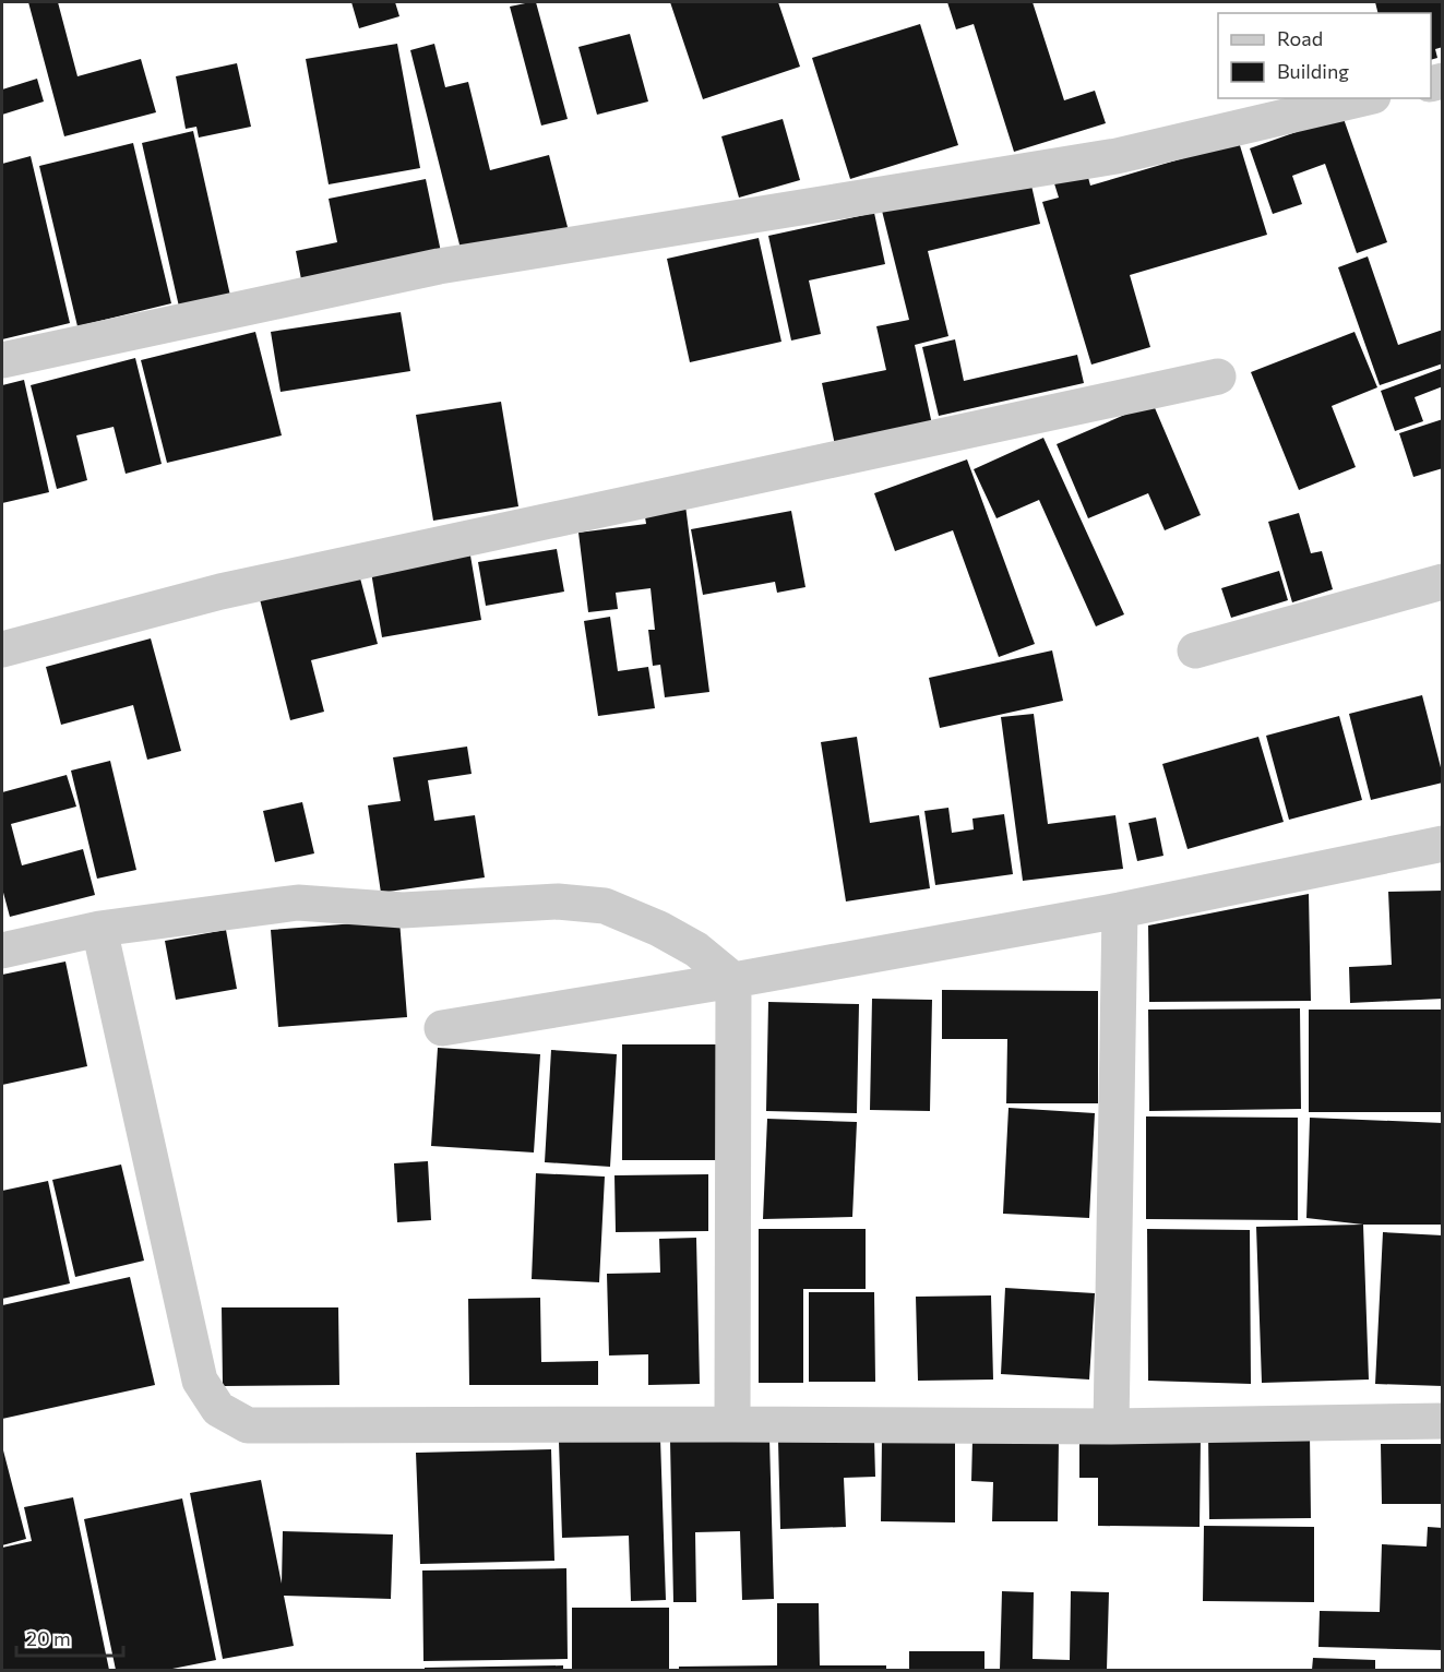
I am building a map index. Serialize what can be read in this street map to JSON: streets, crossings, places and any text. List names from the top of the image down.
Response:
{
  "legend": ["Road", "Building"],
  "scale_bar": "20 m"
}
